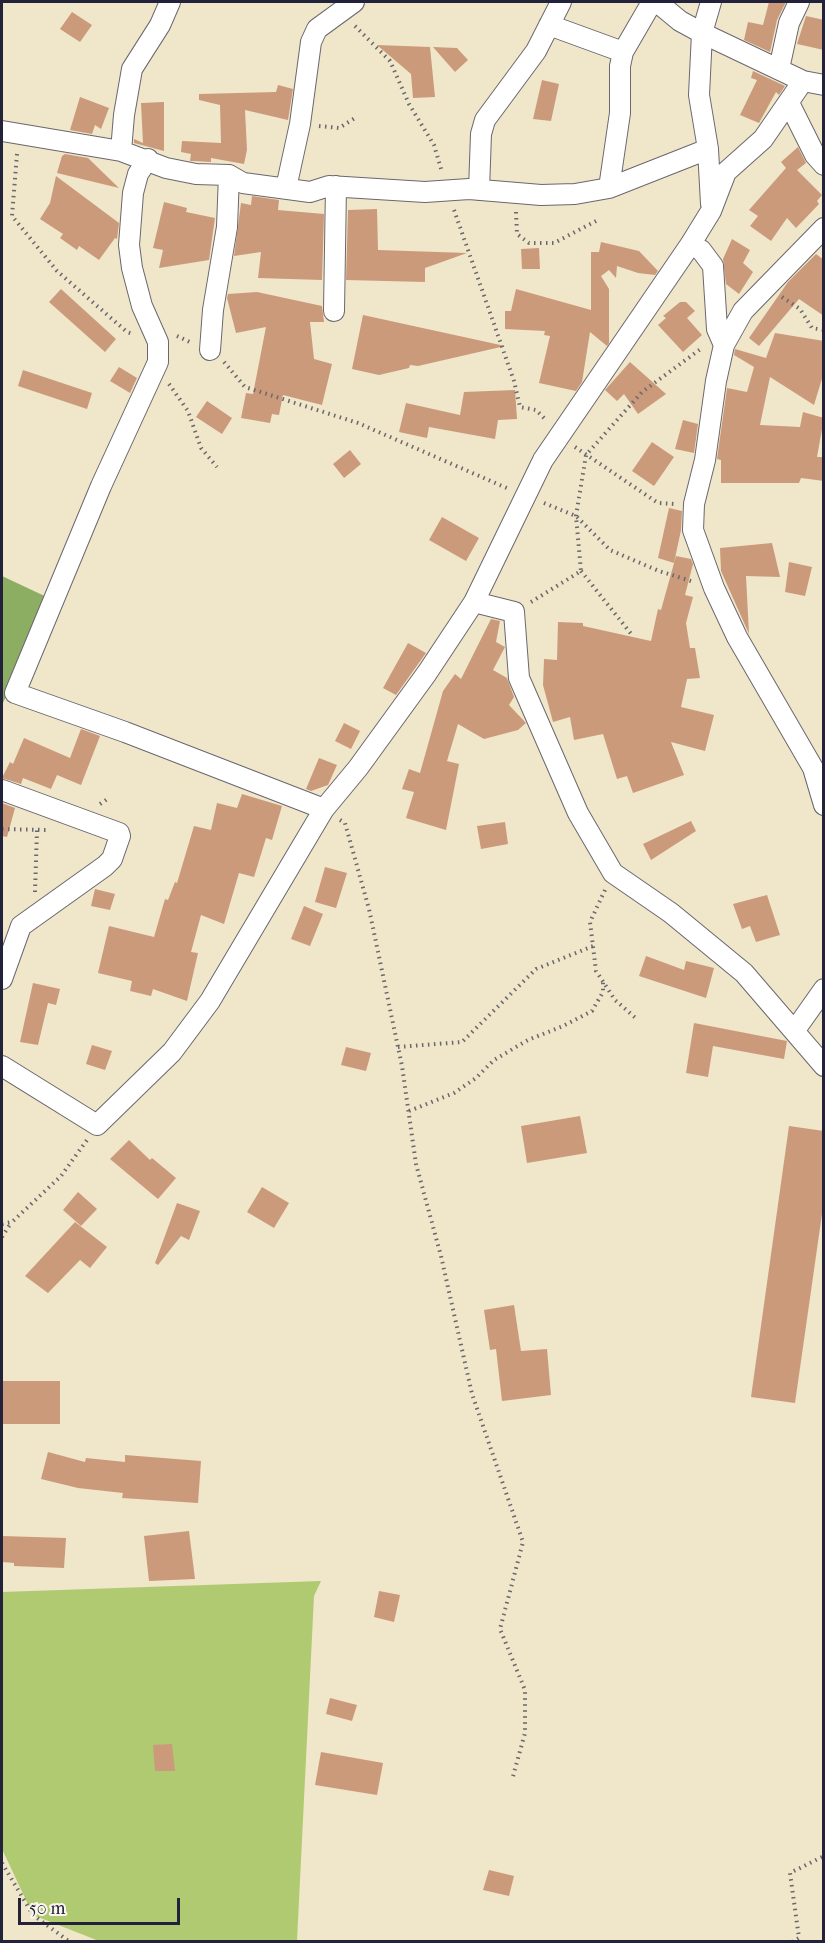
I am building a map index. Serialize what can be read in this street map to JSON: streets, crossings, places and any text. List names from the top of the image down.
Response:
{
  "scale_bar": "50 m"
}
